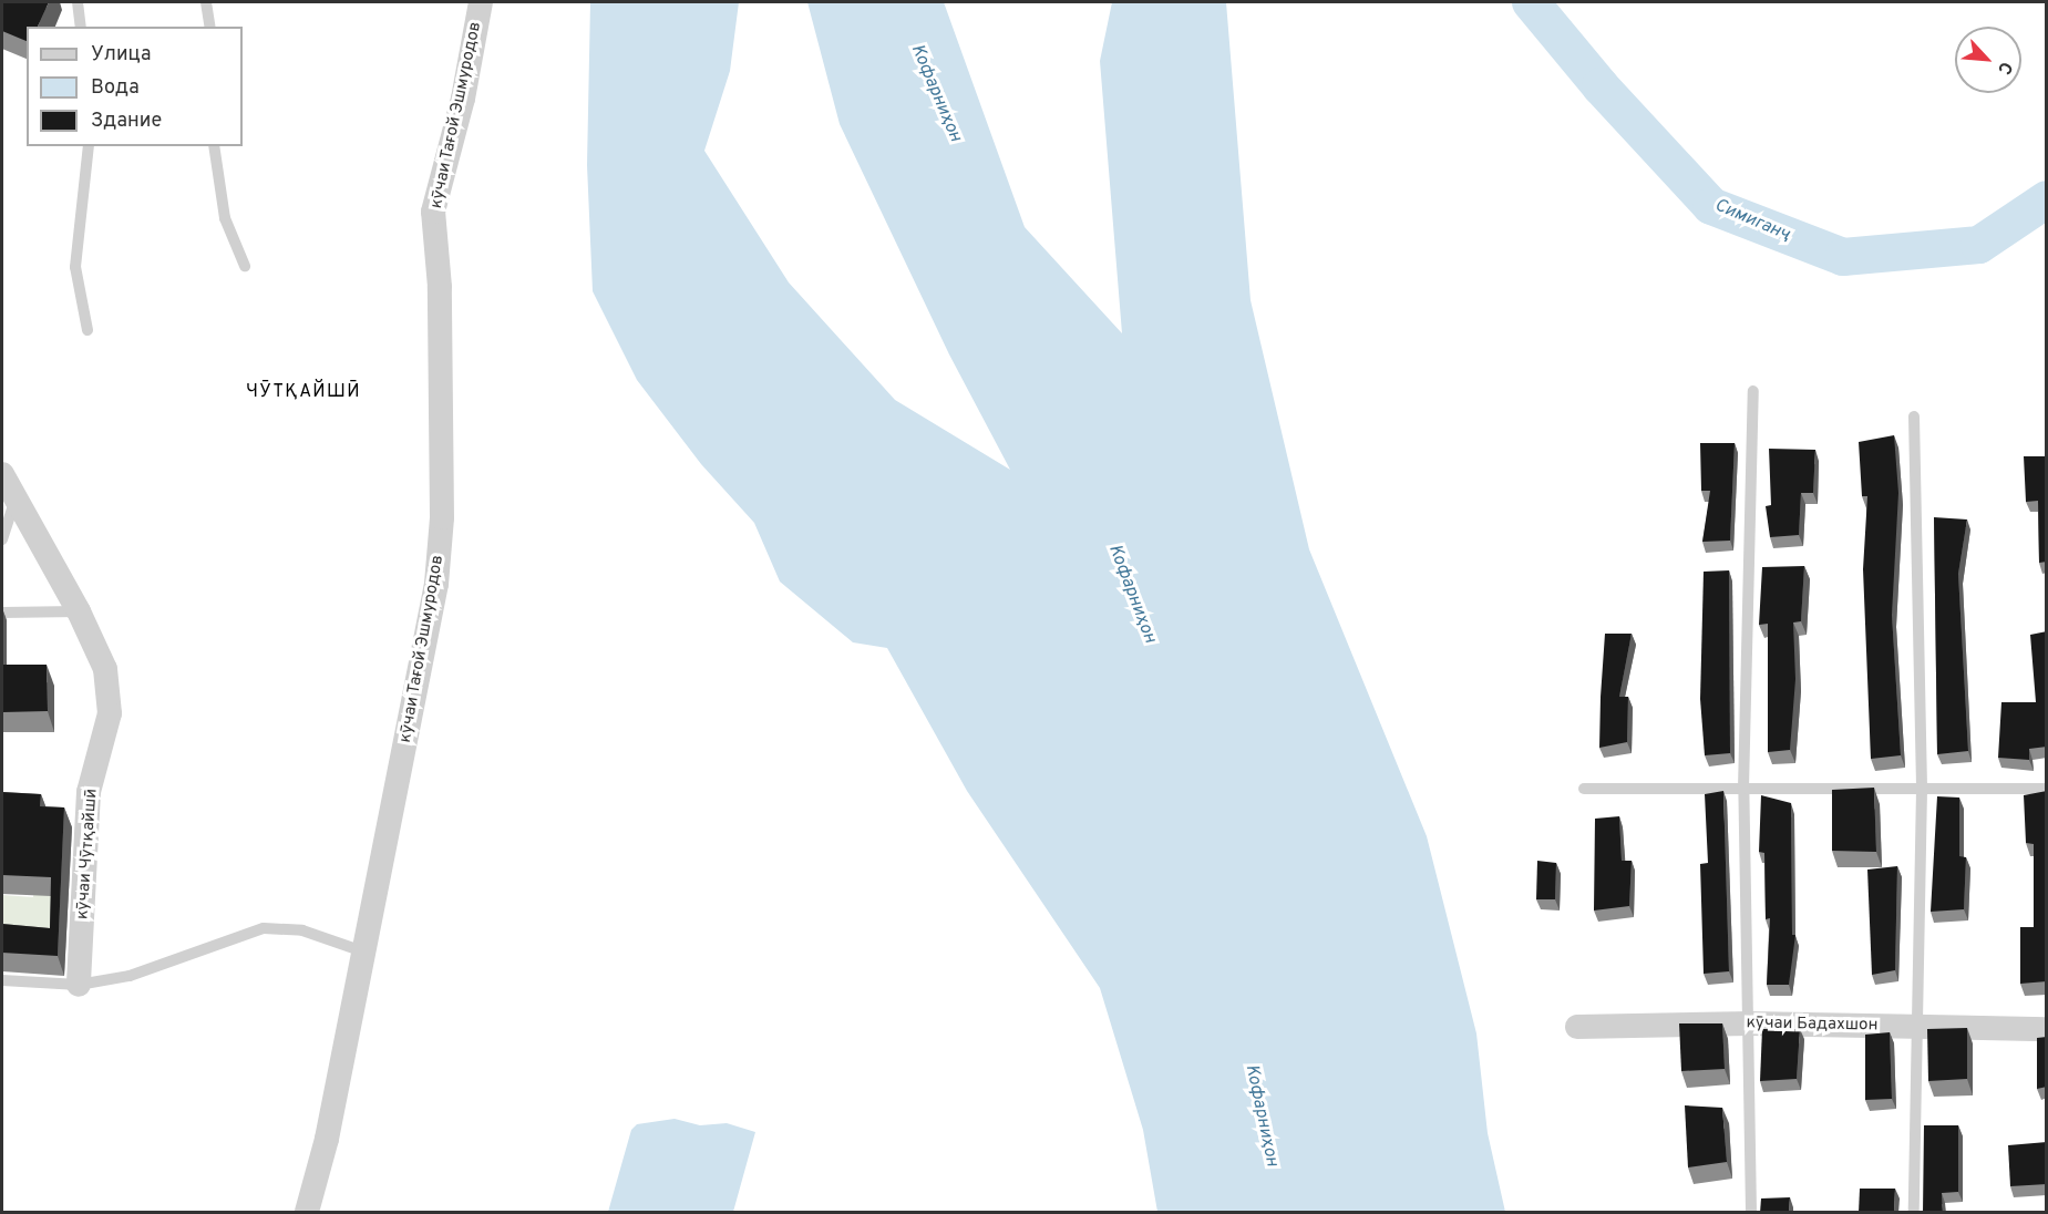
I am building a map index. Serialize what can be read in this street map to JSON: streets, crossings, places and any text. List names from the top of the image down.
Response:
{
  "streets": {
    "street": ["кӯчаи Тағой Эшмуродов", "кӯчаи Чӯтқайшӣ", "кӯчаи Бадахшон"]
  },
  "districts": ["ЧӮТҚАЙШӢ"],
  "water": ["Кофарниҳон", "Симиганҷ"],
  "legend": ["Улица", "Вода", "Здание"],
  "north": "bottom right"
}
